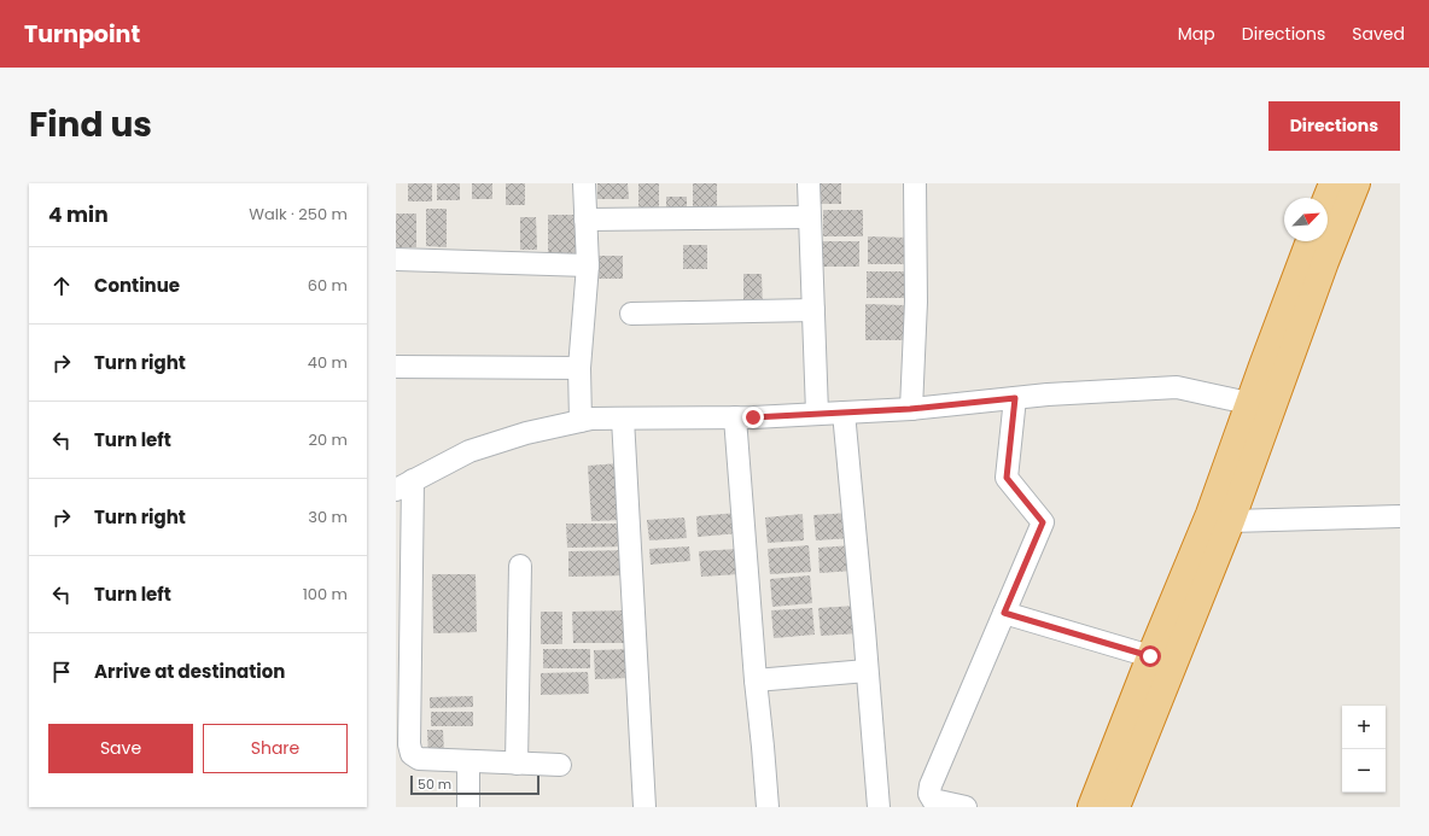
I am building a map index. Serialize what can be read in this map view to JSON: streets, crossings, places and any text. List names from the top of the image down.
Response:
{
  "scale_bar": "50 m",
  "north": "top right",
  "page": {
    "header": "Turnpoint",
    "nav": ["Map", "Directions", "Saved"],
    "title": "Find us",
    "buttons": [
      "Directions",
      ["Save", "Share"]
    ],
    "heading": ["4 min", "Walk · 250 m"],
    "list": [
      ["Continue", "60 m"],
      ["Turn right", "40 m"],
      ["Turn left", "20 m"],
      ["Turn right", "30 m"],
      ["Turn left", "100 m"],
      "Arrive at destination"
    ],
    "map_buttons": ["+", "−"],
    "scale": "50 m"
  }
}
